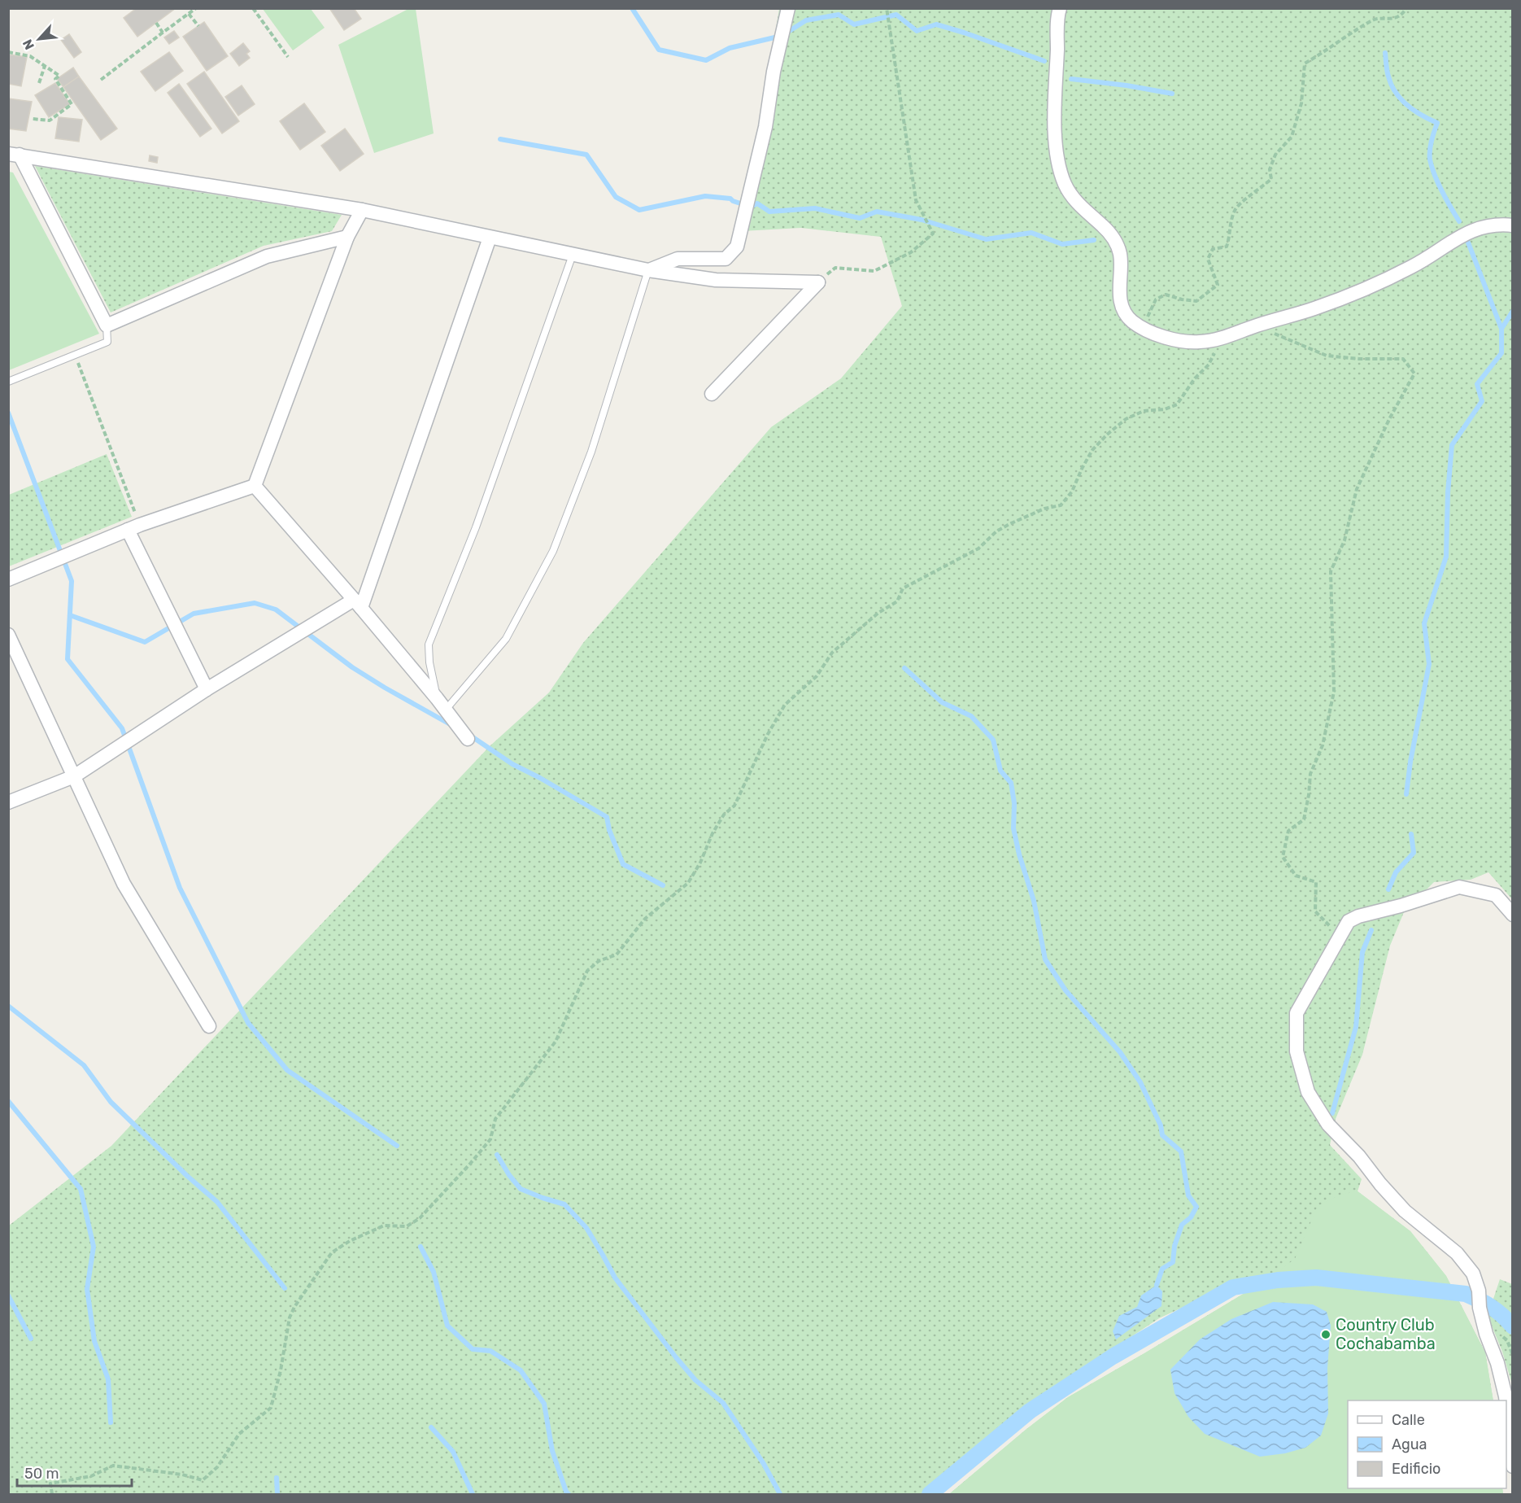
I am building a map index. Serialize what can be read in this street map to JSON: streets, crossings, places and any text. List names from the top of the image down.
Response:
{
  "places": ["Country Club Cochabamba"],
  "legend": ["Calle", "Agua", "Edificio"],
  "scale_bar": "50 m",
  "north": "bottom left"
}
